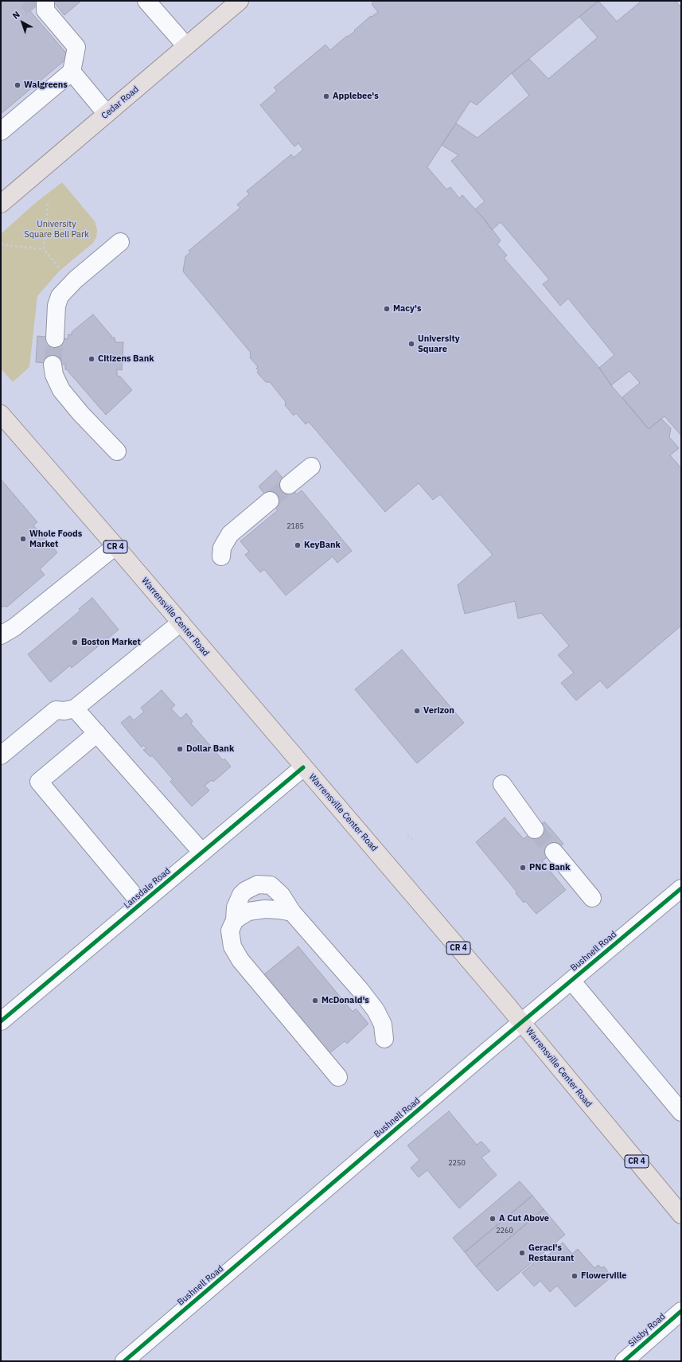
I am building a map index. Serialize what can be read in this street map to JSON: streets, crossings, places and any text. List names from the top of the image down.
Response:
{
  "streets": {
    "main road": ["Cedar Road", "CR 4", "Warrensville Center Road"],
    "street": ["Lansdale Road", "Bushnell Road", "Silsby Road"]
  },
  "crossings": [
    ["Warrensville Center Road", "Lansdale Road"],
    ["Warrensville Center Road", "Bushnell Road"]
  ],
  "parks": ["University Square Bell Park"],
  "places": [
    "Walgreens",
    "Applebee's",
    "Macy's",
    "University Square",
    "Citizens Bank",
    "Whole Foods Market",
    "KeyBank",
    "Boston Market",
    "Verizon",
    "Dollar Bank",
    "PNC Bank",
    "McDonald's",
    "A Cut Above",
    "Geraci's Restaurant",
    "Flowerville"
  ],
  "house_numbers": ["2185", "2250", "2260"],
  "north": "top left"
}
